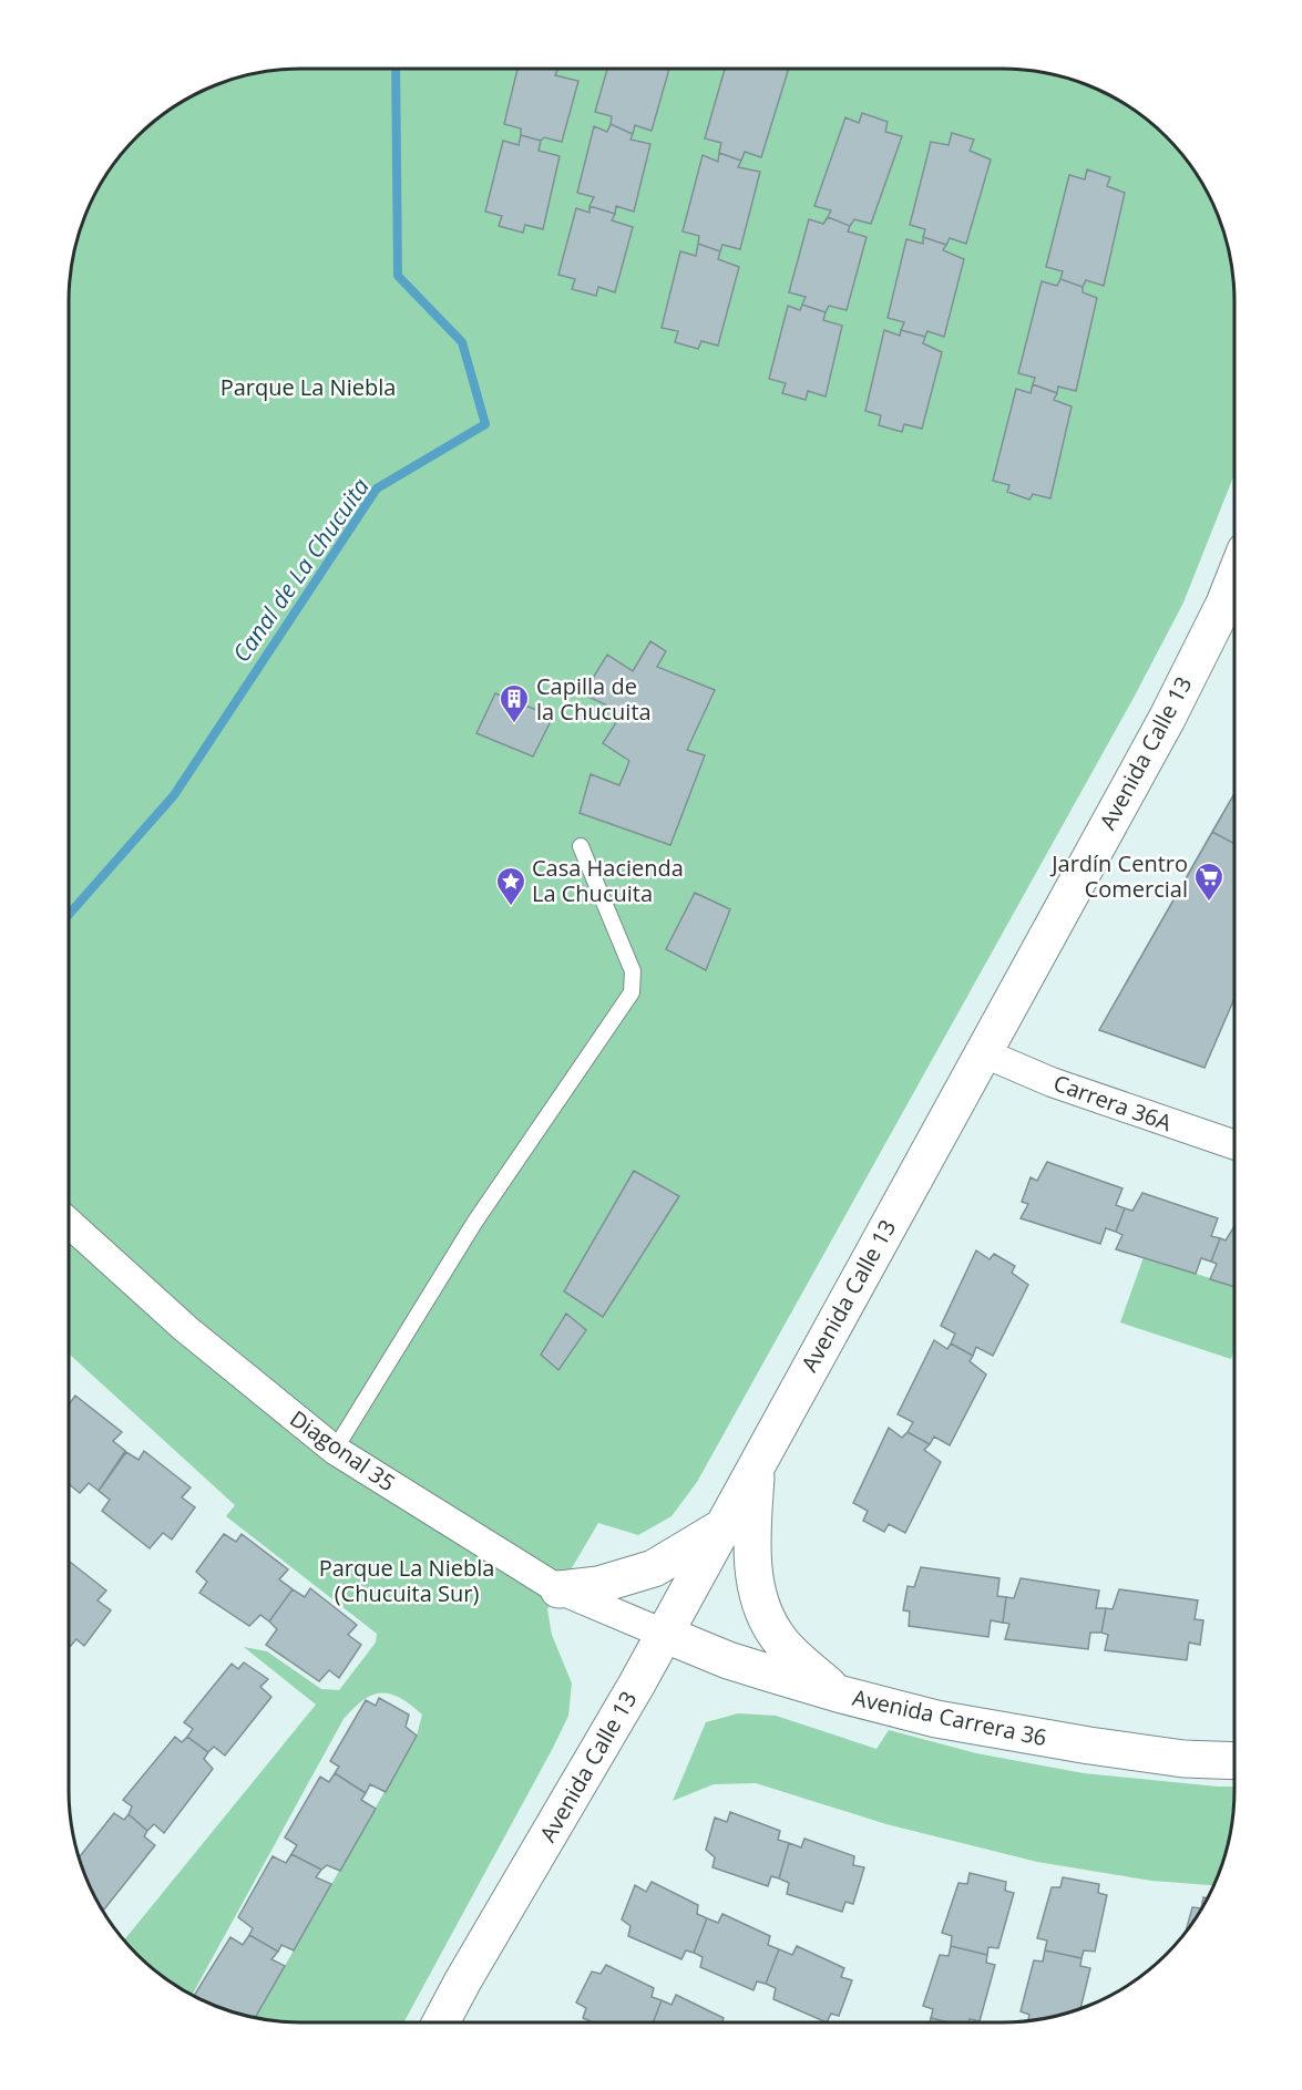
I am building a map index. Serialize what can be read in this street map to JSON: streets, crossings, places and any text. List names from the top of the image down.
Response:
{
  "streets": {
    "main road": ["Avenida Calle 13", "Avenida Carrera 36"],
    "street": ["Carrera 36A", "Diagonal 35"]
  },
  "crossings": [
    ["Avenida Calle 13", "Carrera 36A"],
    ["Avenida Calle 13", "Diagonal 35"],
    ["Avenida Calle 13", "Avenida Carrera 36"],
    ["Diagonal 35", "Avenida Carrera 36"]
  ],
  "water": ["Canal de La Chucuita"],
  "parks": ["Parque La Niebla", "Parque La Niebla (Chucuita Sur)"],
  "places": {
    "building": ["Capilla de la Chucuita"],
    "supermarket": ["Jardín Centro Comercial"],
    "place": ["Casa Hacienda La Chucuita"]
  }
}
